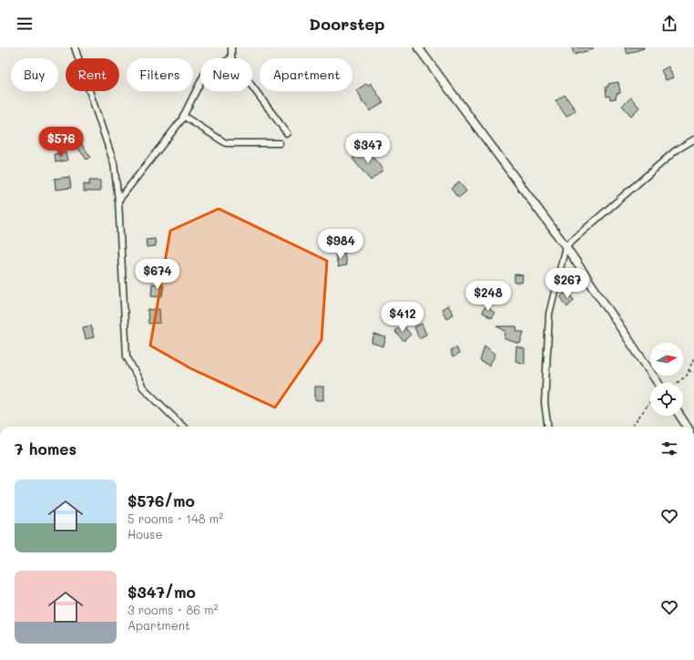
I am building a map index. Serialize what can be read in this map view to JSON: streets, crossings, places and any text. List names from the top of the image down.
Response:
{
  "north": "right",
  "page": {
    "header": "Doorstep",
    "chip": [
      "Buy",
      "Rent",
      "Filters",
      "New",
      "Apartment"
    ],
    "price": [
      "$576",
      "$347",
      "$984",
      "$674",
      "$267",
      "$248",
      "$412"
    ],
    "heading": "7 homes",
    "list": [
      {
        "name": "$576/mo",
        "note": "5 rooms · 148 m² · House"
      },
      {
        "name": "$347/mo",
        "note": "3 rooms · 86 m² · Apartment"
      }
    ]
  }
}
